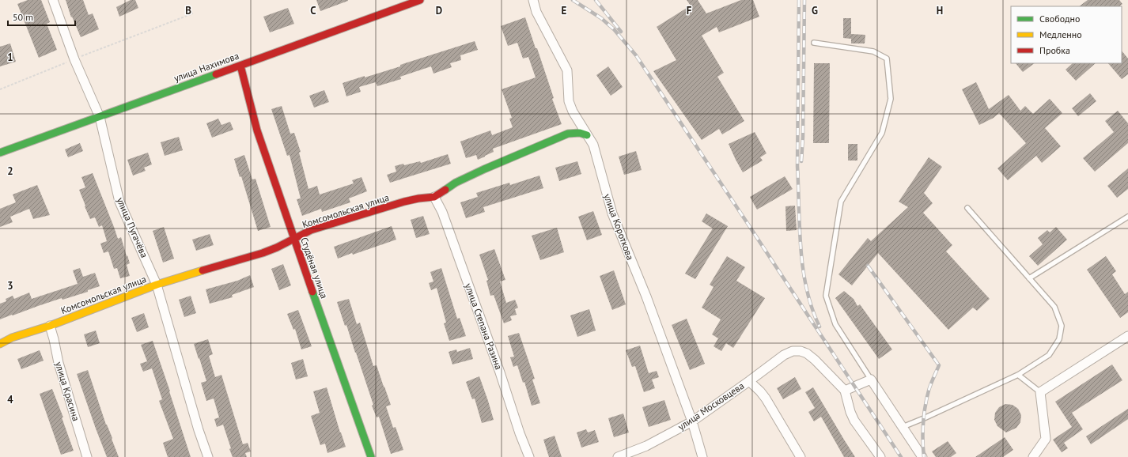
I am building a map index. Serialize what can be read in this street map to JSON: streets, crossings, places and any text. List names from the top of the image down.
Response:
{
  "streets": {
    "street": [
      "улица Нахимова",
      "Комсомольская улица",
      "улица Короткова",
      "улица Пугачёва",
      "Студёная улица",
      "улица Степана Разина",
      "улица Красина",
      "улица Московцева"
    ]
  },
  "crossings": [
    ["улица Нахимова", "улица Пугачёва"],
    ["улица Нахимова", "Студёная улица"],
    ["Комсомольская улица", "улица Короткова"],
    ["Комсомольская улица", "улица Пугачёва"],
    ["Комсомольская улица", "Студёная улица"],
    ["Комсомольская улица", "улица Степана Разина"],
    ["Комсомольская улица", "улица Красина"],
    ["улица Короткова", "улица Московцева"]
  ],
  "legend": ["Свободно", "Медленно", "Пробка"],
  "scale_bar": "50 m",
  "grid": {
    "columns": [
      "B",
      "C",
      "D",
      "E",
      "F",
      "G",
      "H"
    ],
    "rows": [
      "1",
      "2",
      "3",
      "4"
    ]
  }
}
